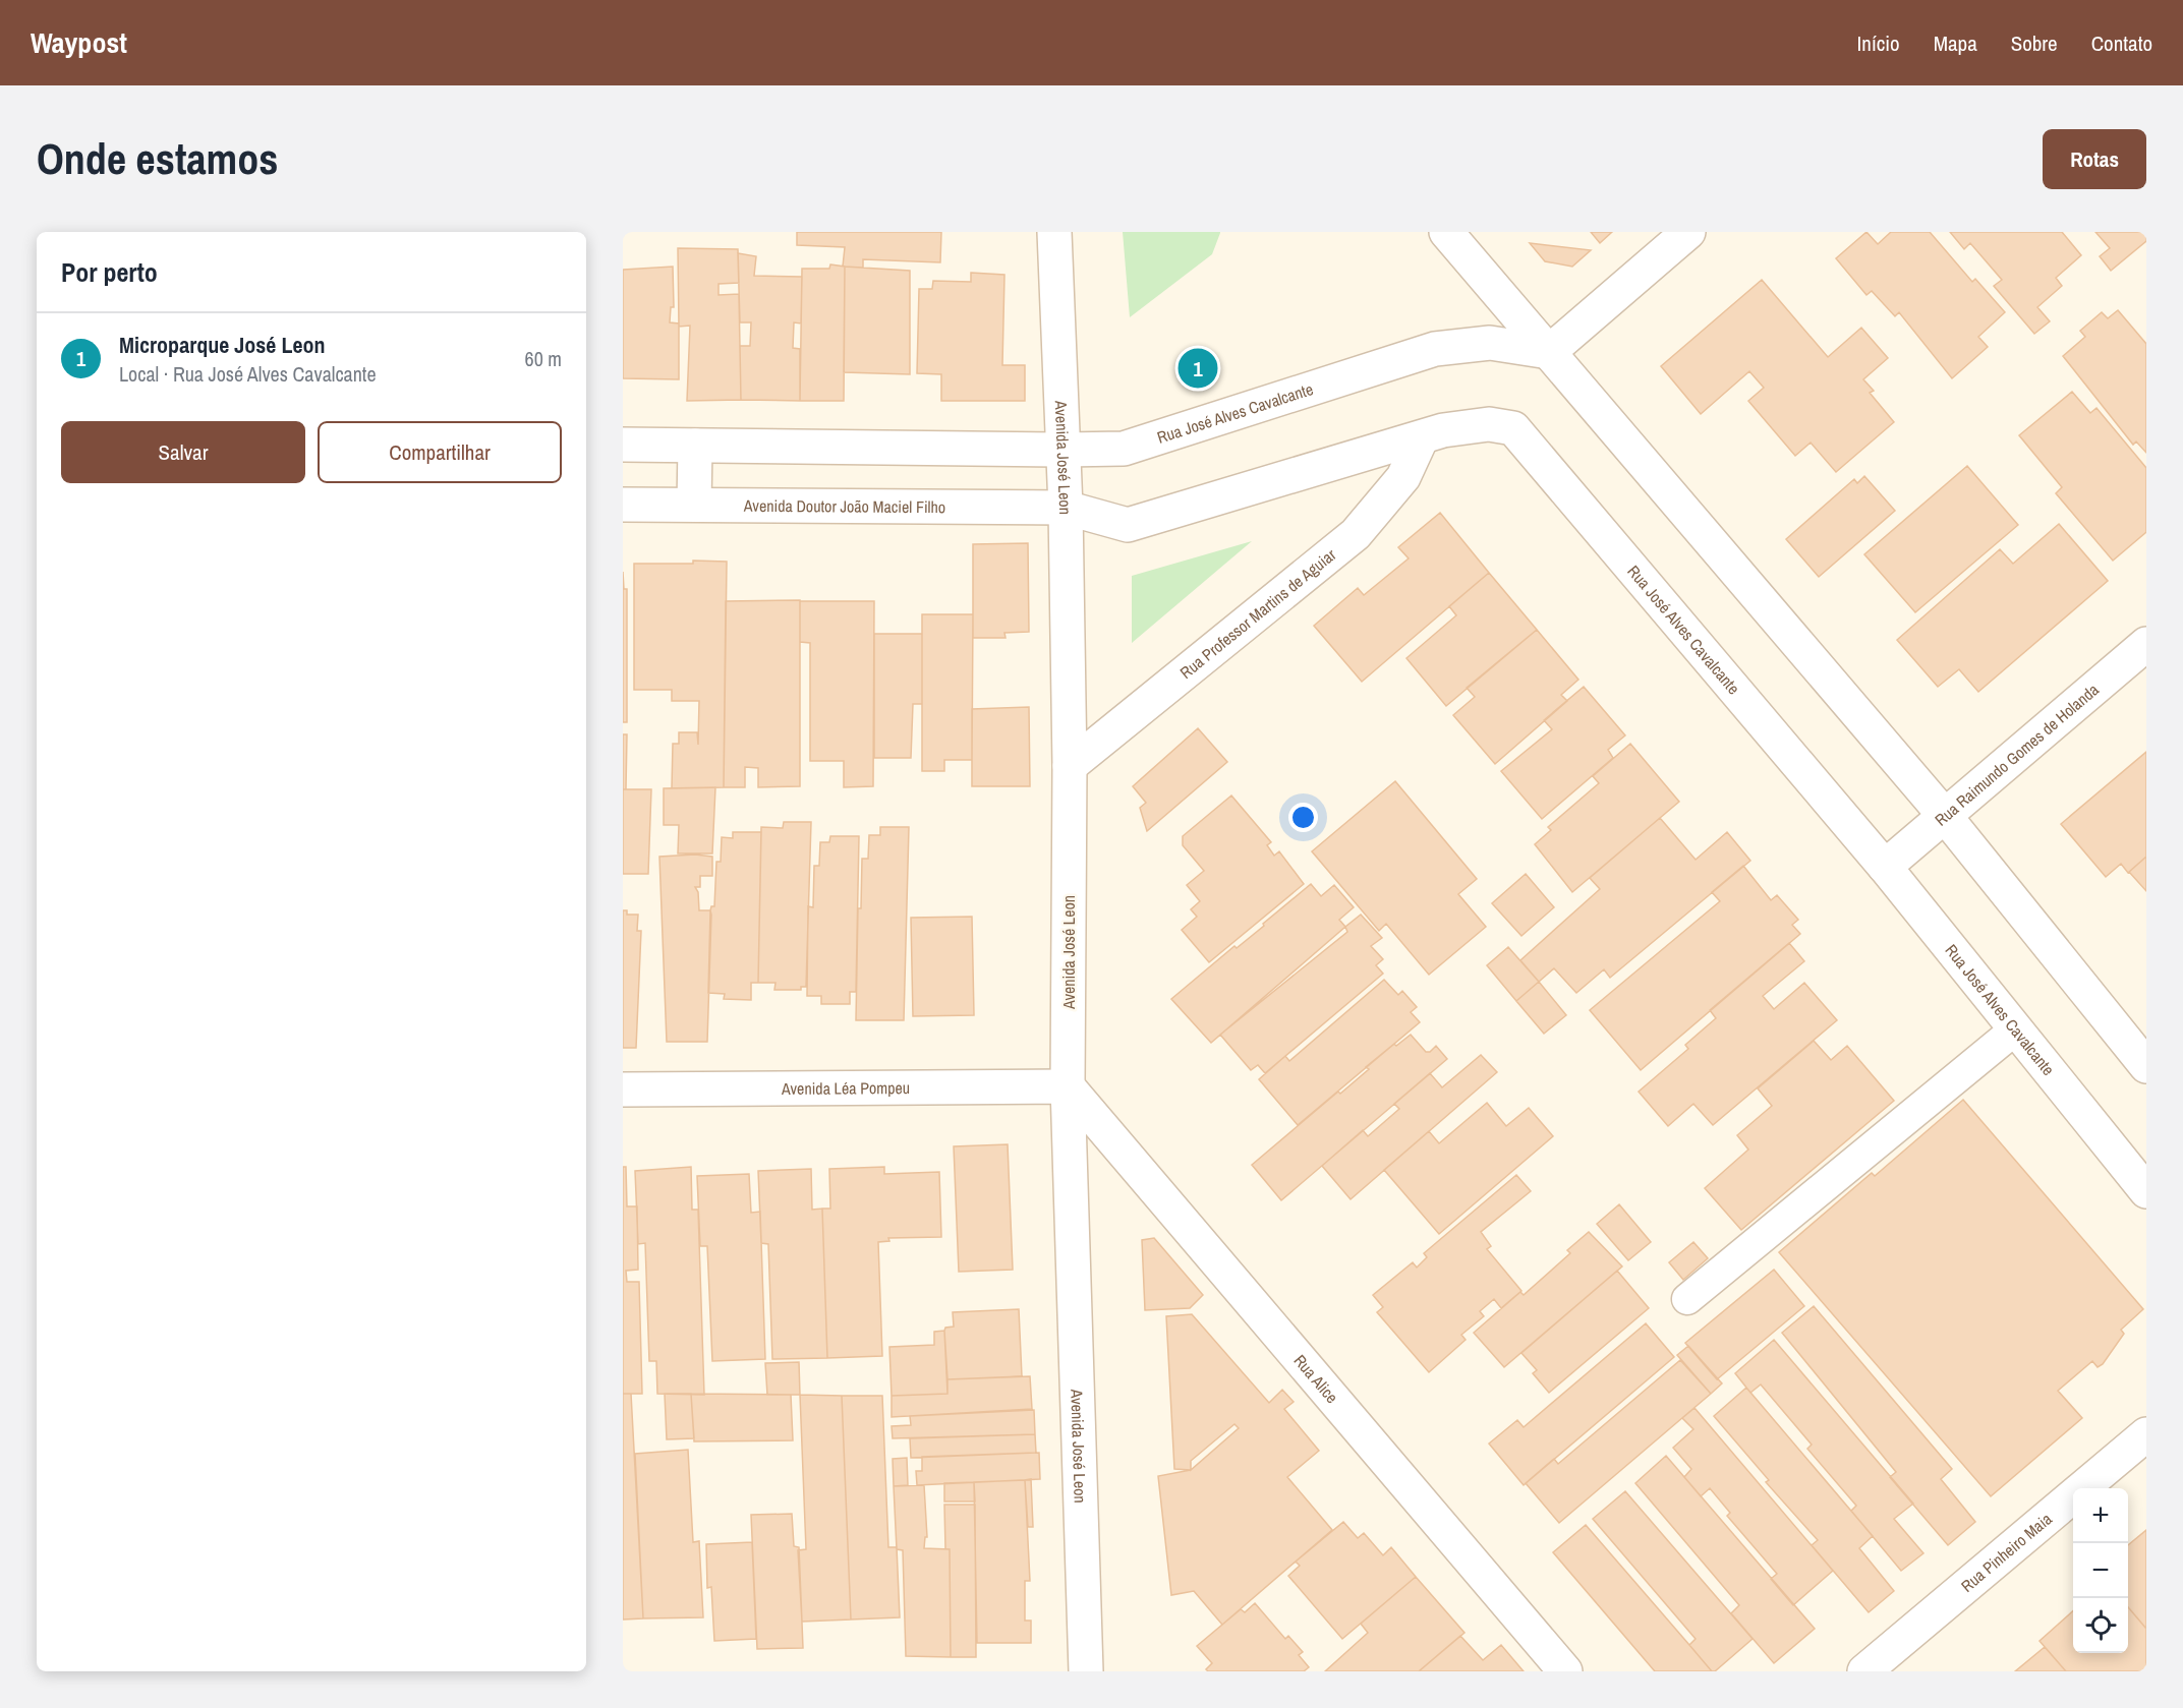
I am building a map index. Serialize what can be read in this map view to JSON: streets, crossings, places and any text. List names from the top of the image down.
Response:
{
  "streets": {
    "street": [
      "Rua José Alves Cavalcante",
      "Avenida José Leon",
      "Avenida Doutor João Maciel Filho",
      "Rua Professor Martins de Aguiar",
      "Rua Raimundo Gomes de Holanda",
      "Avenida Léa Pompeu",
      "Rua Alice",
      "Rua Pinheiro Maia"
    ]
  },
  "crossings": [
    ["Rua José Alves Cavalcante", "Avenida José Leon"],
    ["Rua José Alves Cavalcante", "Avenida Doutor João Maciel Filho"],
    ["Rua José Alves Cavalcante", "Rua Professor Martins de Aguiar"],
    ["Rua José Alves Cavalcante", "Rua Raimundo Gomes de Holanda"],
    ["Avenida José Leon", "Avenida Doutor João Maciel Filho"],
    ["Avenida José Leon", "Rua Professor Martins de Aguiar"],
    ["Avenida José Leon", "Avenida Léa Pompeu"],
    ["Avenida José Leon", "Rua Alice"],
    ["Avenida Léa Pompeu", "Rua Alice"]
  ],
  "page": {
    "header": "Waypost",
    "nav": [
      "Início",
      "Mapa",
      "Sobre",
      "Contato"
    ],
    "buttons": [
      "Rotas",
      ["Salvar", "Compartilhar"]
    ],
    "title": "Onde estamos",
    "heading": "Por perto",
    "list": [
      {
        "mark": "1",
        "name": "Microparque José Leon",
        "note": "Local · Rua José Alves Cavalcante",
        "value": "60 m"
      }
    ],
    "pins": "1",
    "map_buttons": ["+", "−"]
  }
}
